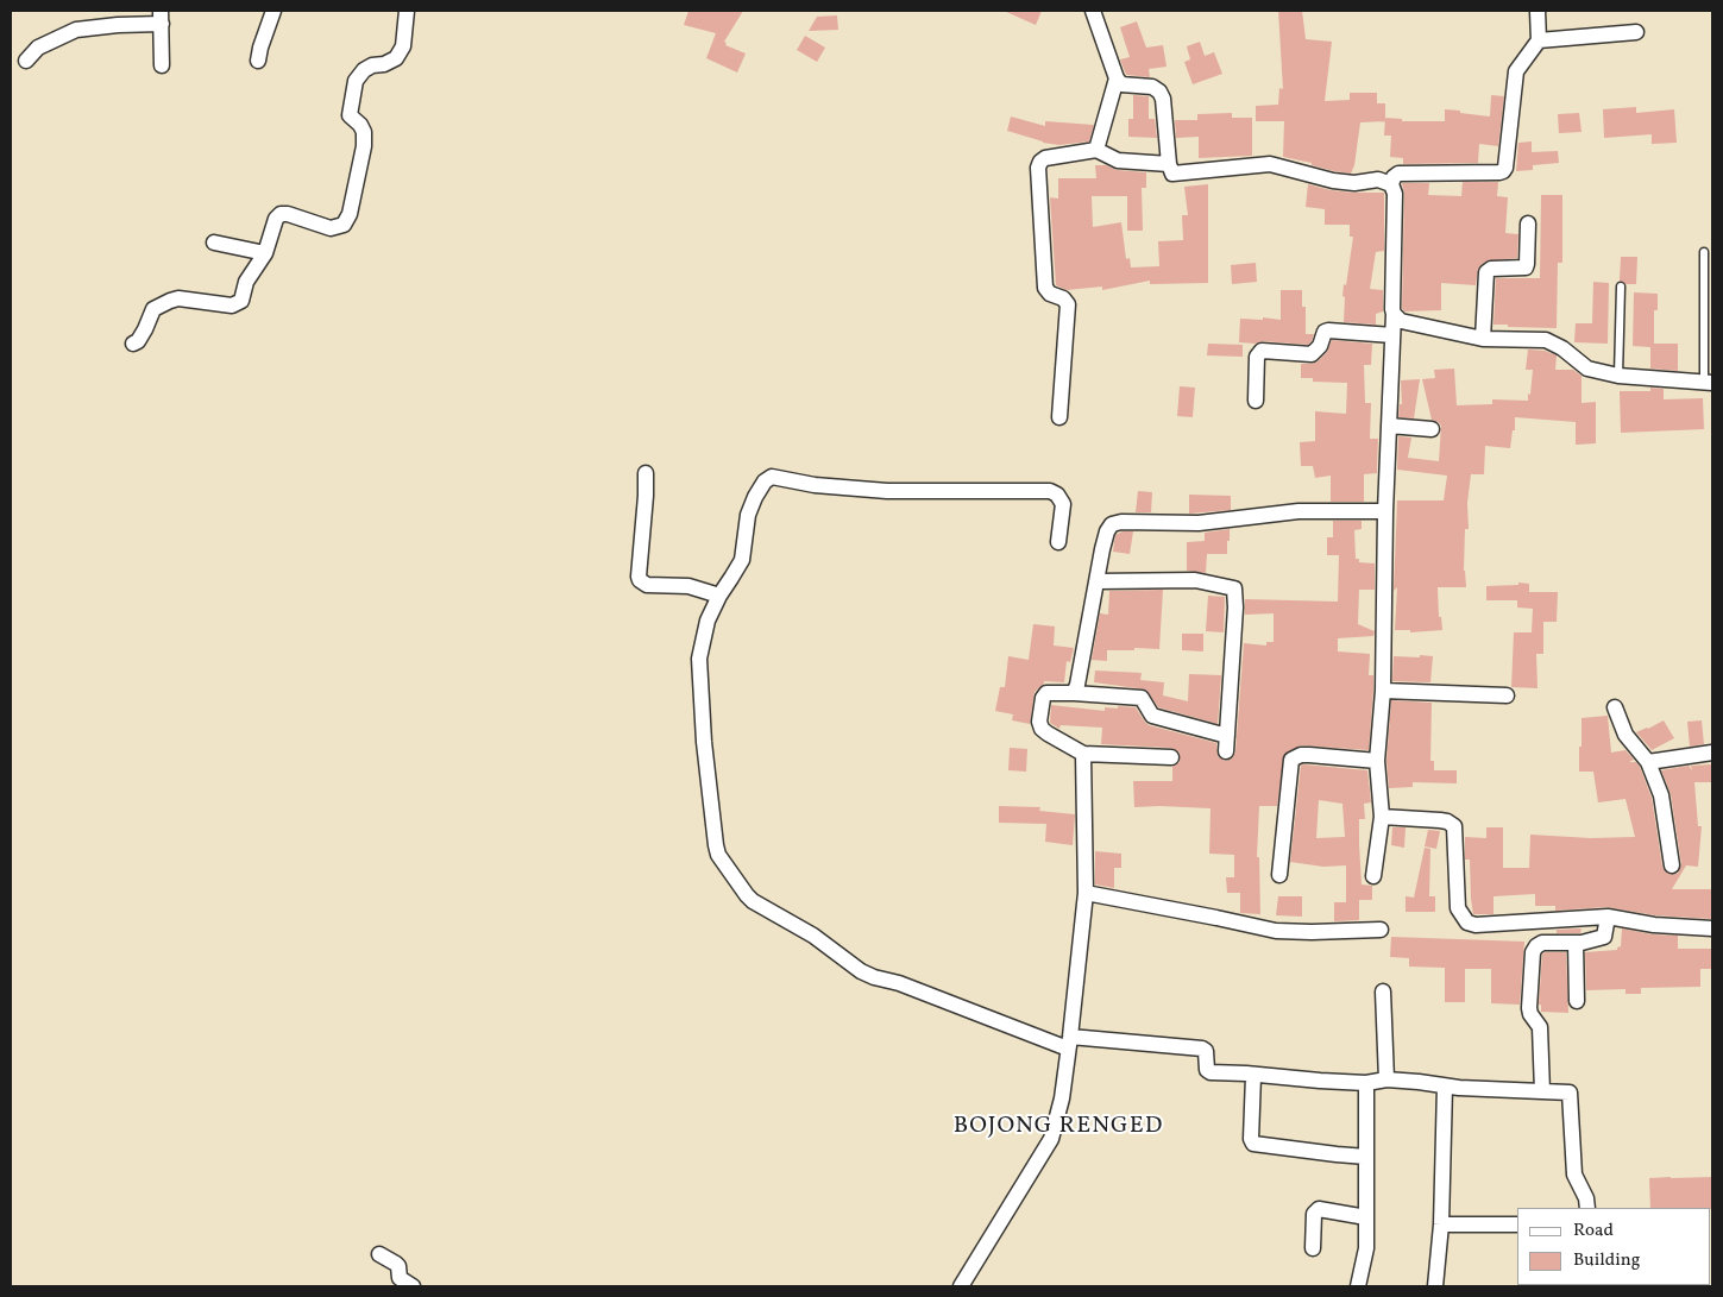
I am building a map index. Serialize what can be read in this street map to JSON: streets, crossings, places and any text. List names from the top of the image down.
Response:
{
  "districts": ["BOJONG RENGED"],
  "legend": ["Road", "Building"]
}
